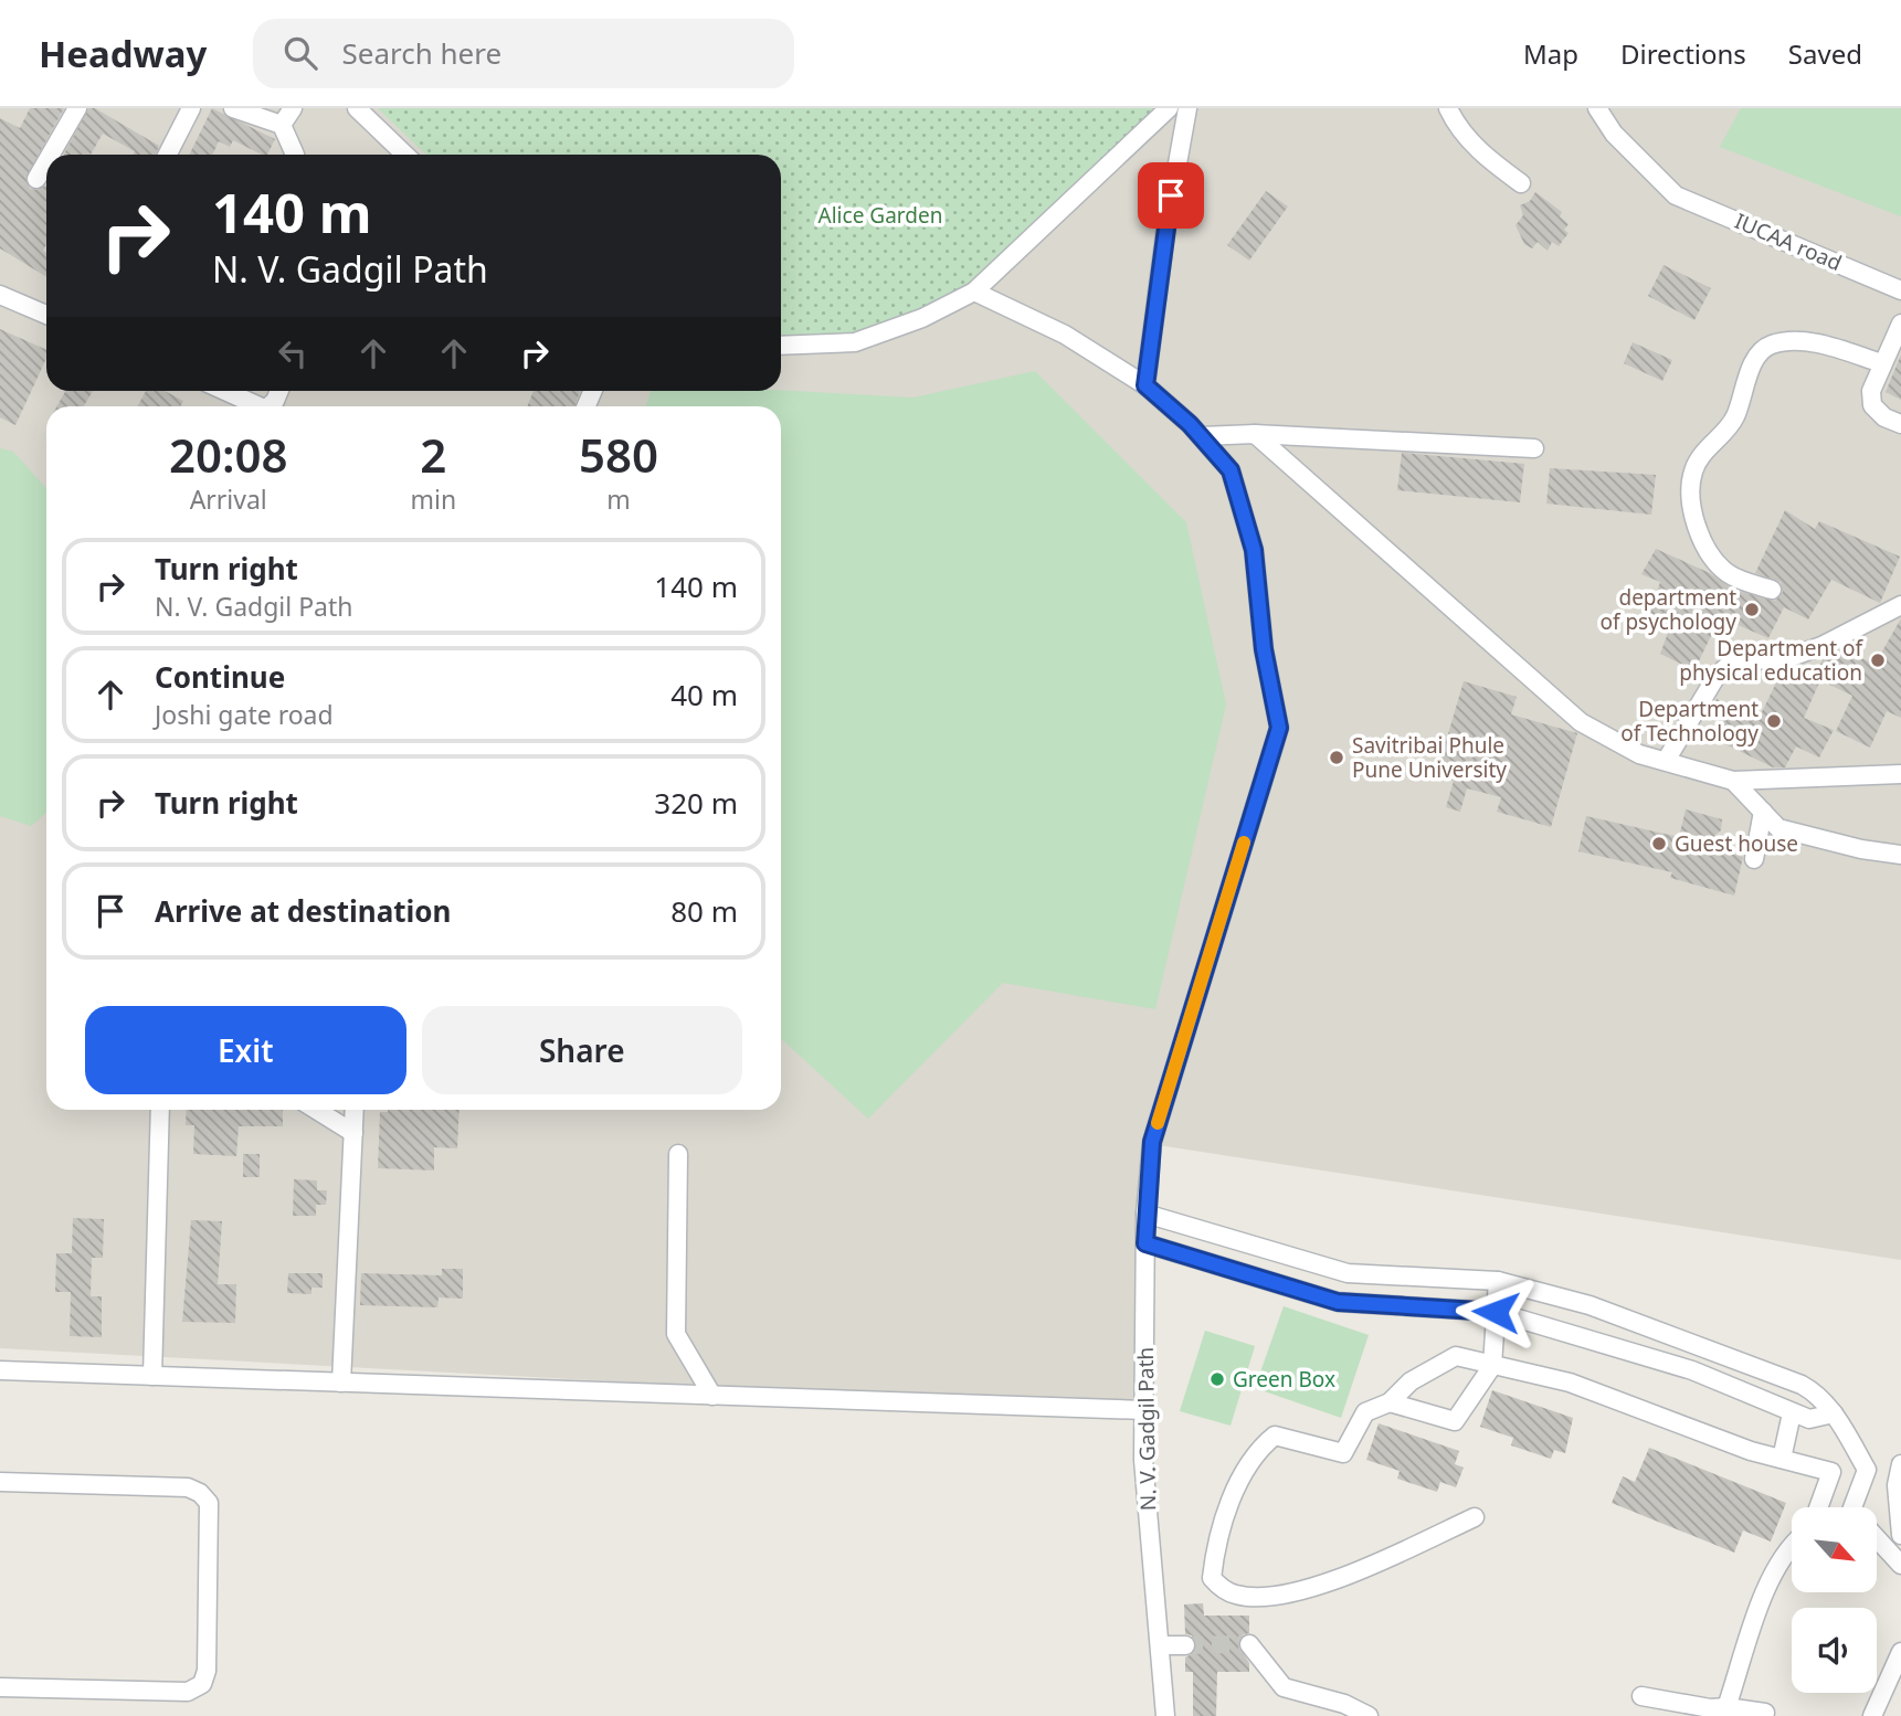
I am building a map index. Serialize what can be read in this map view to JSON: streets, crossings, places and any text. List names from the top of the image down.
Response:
{
  "streets": {
    "street": ["IUCAA road", "N. V. Gadgil Path"]
  },
  "parks": ["Alice Garden"],
  "places": [
    "department of psychology",
    "Department of physical education",
    "Department of Technology",
    "Savitribai Phule Pune University",
    "Guest house",
    "Green Box"
  ],
  "north": "bottom right",
  "page": {
    "header": "Headway",
    "search": "Search here",
    "nav": ["Map", "Directions", "Saved"],
    "turn": ["140 m", "N. V. Gadgil Path"],
    "eta": [
      "20:08",
      "Arrival",
      "2",
      "min",
      "580",
      "m"
    ],
    "list": [
      {
        "name": "Turn right",
        "note": "N. V. Gadgil Path",
        "value": "140 m"
      },
      {
        "name": "Continue",
        "note": "Joshi gate road",
        "value": "40 m"
      },
      {
        "name": "Turn right",
        "value": "320 m"
      },
      {
        "name": "Arrive at destination",
        "value": "80 m"
      }
    ],
    "buttons": ["Exit", "Share"]
  }
}
